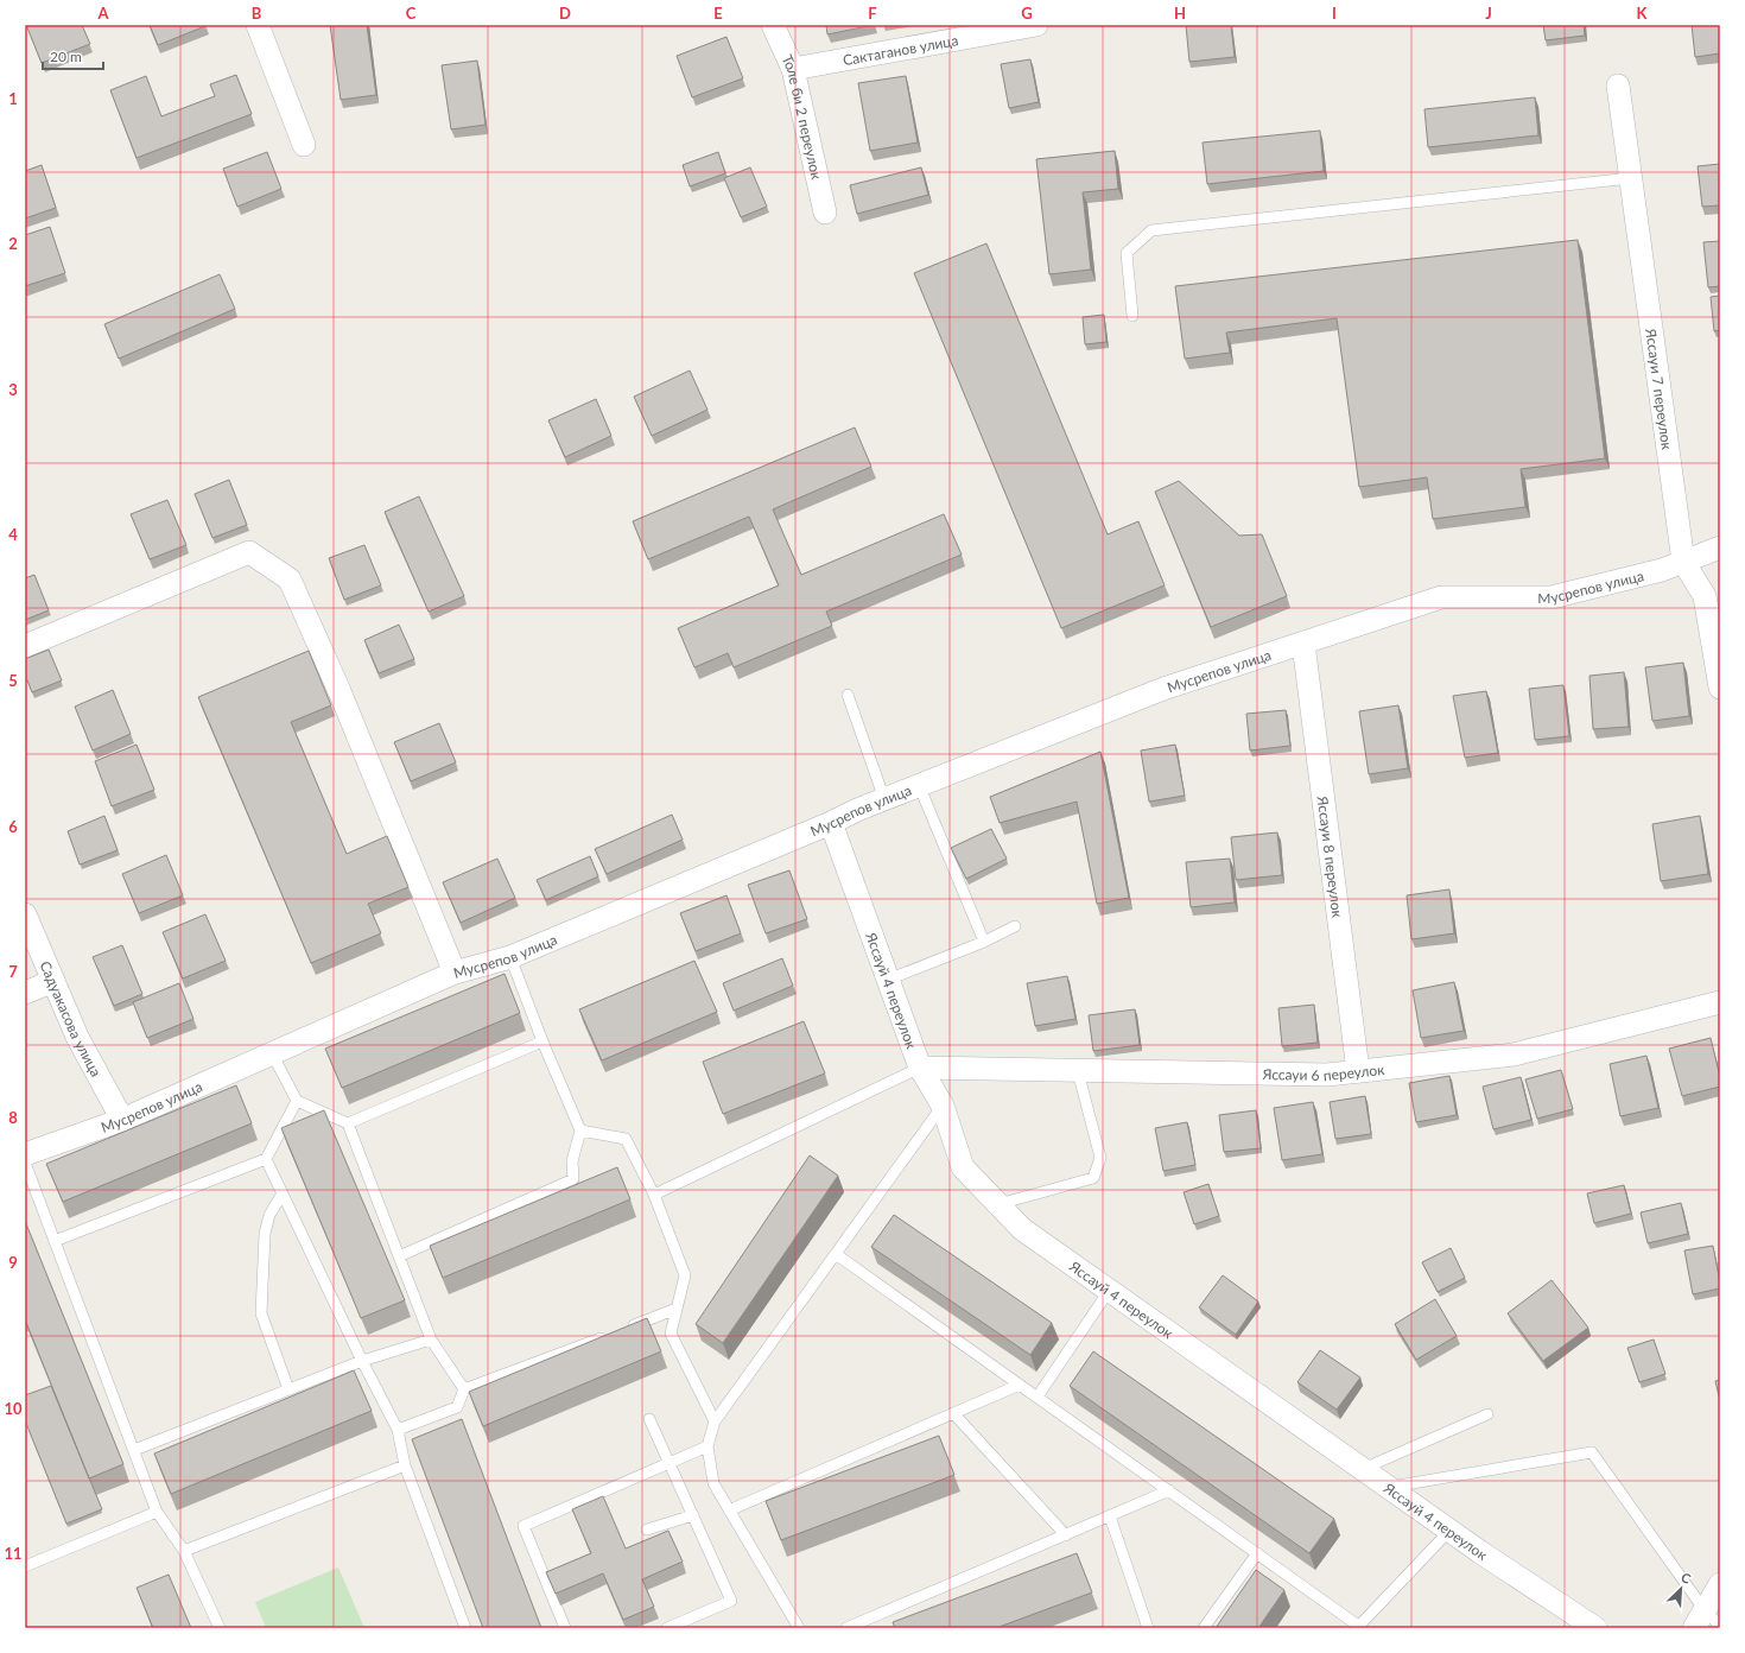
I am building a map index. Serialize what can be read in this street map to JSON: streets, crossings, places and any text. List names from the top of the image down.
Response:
{
  "streets": {
    "street": [
      "Сактаганов улица",
      "Толе би 2 переулок",
      "Яссауи 7 переулок",
      "Мусрепов улица",
      "Яссауи 8 переулок",
      "Яссауй 4 переулок",
      "Садуакасова улица",
      "Яссауи 6 переулок"
    ]
  },
  "crossings": [
    ["Сактаганов улица", "Толе би 2 переулок"],
    ["Яссауи 7 переулок", "Мусрепов улица"],
    ["Мусрепов улица", "Яссауи 8 переулок"],
    ["Мусрепов улица", "Яссауй 4 переулок"],
    ["Мусрепов улица", "Садуакасова улица"],
    ["Яссауи 8 переулок", "Яссауи 6 переулок"],
    ["Яссауй 4 переулок", "Яссауи 6 переулок"]
  ],
  "scale_bar": "20 m",
  "north": "top right",
  "grid": {
    "columns": [
      "A",
      "B",
      "C",
      "D",
      "E",
      "F",
      "G",
      "H",
      "I",
      "J",
      "K"
    ],
    "rows": [
      "1",
      "2",
      "3",
      "4",
      "5",
      "6",
      "7",
      "8",
      "9",
      "10",
      "11"
    ]
  }
}
